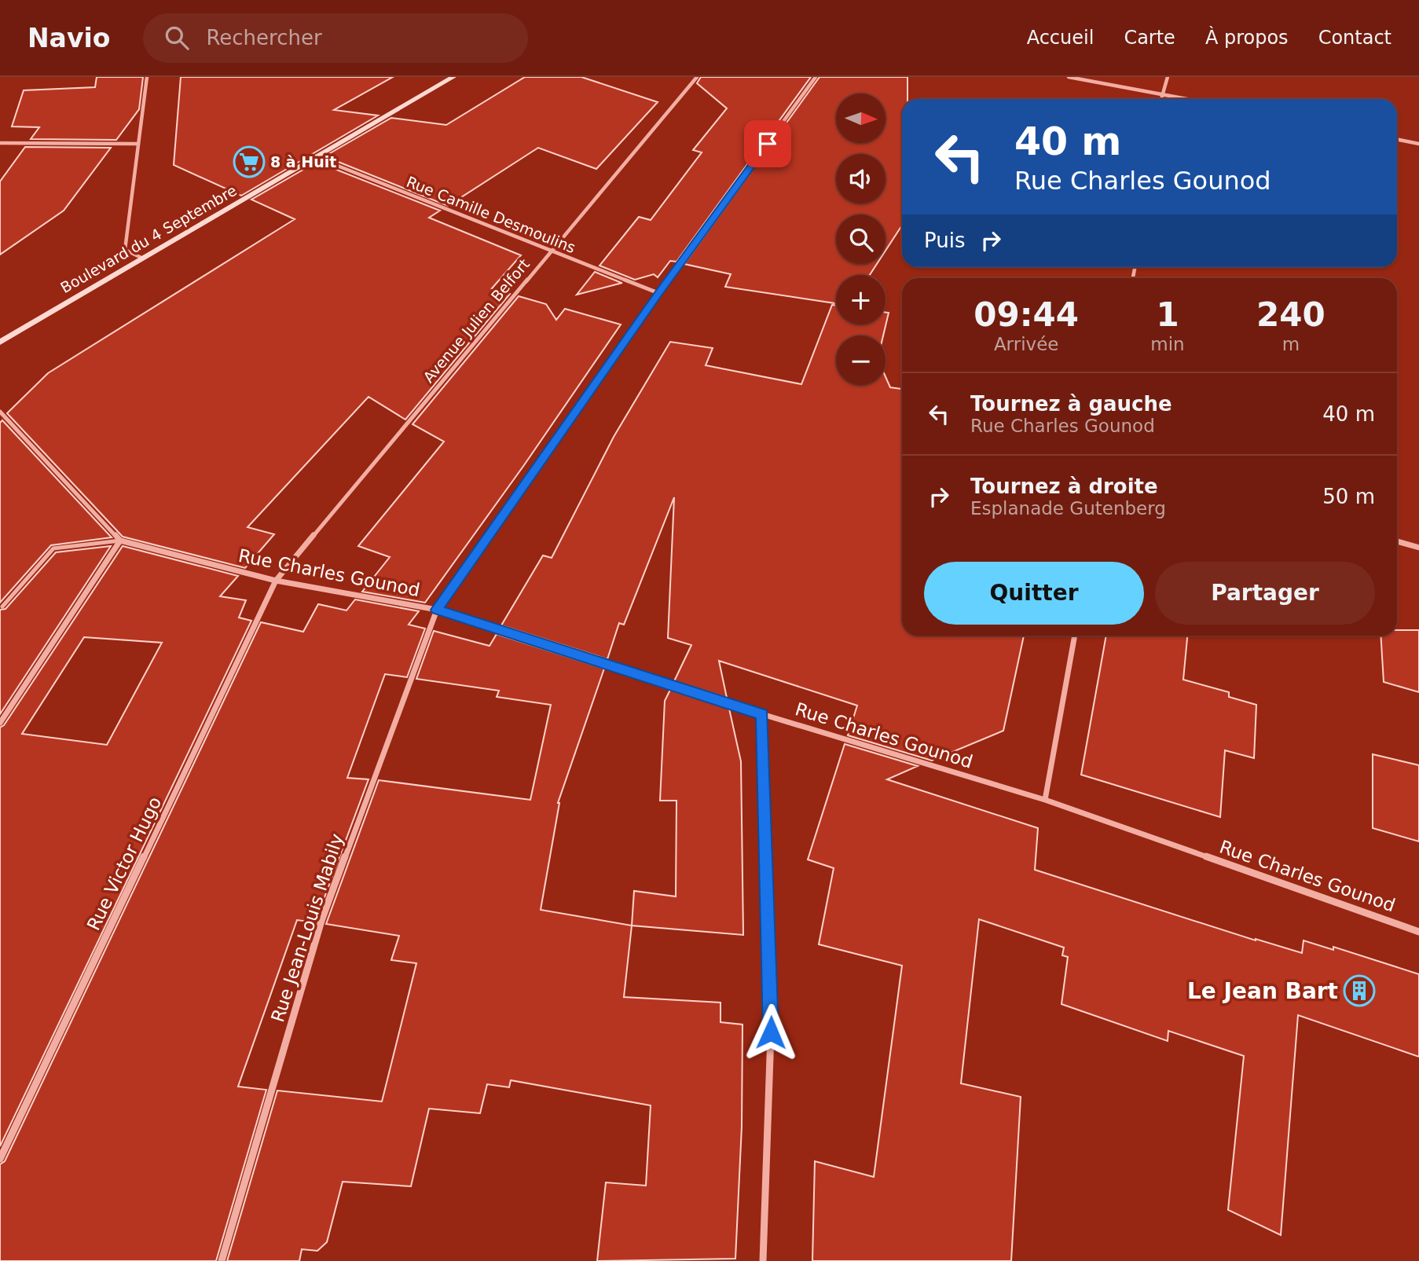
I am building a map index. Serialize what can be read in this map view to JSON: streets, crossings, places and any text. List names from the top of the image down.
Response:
{
  "streets": {
    "street": [
      "Rue Camille Desmoulins",
      "Boulevard du 4 Septembre",
      "Avenue Julien Belfort",
      "Rue Charles Gounod",
      "Rue Victor Hugo",
      "Rue Jean-Louis Mabily"
    ]
  },
  "crossings": [
    ["Rue Camille Desmoulins", "Boulevard du 4 Septembre"],
    ["Rue Camille Desmoulins", "Avenue Julien Belfort"],
    ["Rue Camille Desmoulins", "Rue Jean-Louis Mabily"],
    ["Avenue Julien Belfort", "Rue Charles Gounod"],
    ["Avenue Julien Belfort", "Rue Victor Hugo"],
    ["Rue Charles Gounod", "Rue Victor Hugo"],
    ["Rue Charles Gounod", "Rue Jean-Louis Mabily"]
  ],
  "places": {
    "supermarket": ["8 à Huit"],
    "building": ["Le Jean Bart"]
  },
  "north": "right",
  "page": {
    "header": "Navio",
    "search": "Rechercher",
    "nav": [
      "Accueil",
      "Carte",
      "À propos",
      "Contact"
    ],
    "map_buttons": ["+", "−"],
    "turn": ["40 m", "Rue Charles Gounod"],
    "then": "Puis",
    "eta": [
      "09:44",
      "Arrivée",
      "1",
      "min",
      "240",
      "m"
    ],
    "list": [
      {
        "name": "Tournez à gauche",
        "note": "Rue Charles Gounod",
        "value": "40 m"
      },
      {
        "name": "Tournez à droite",
        "note": "Esplanade Gutenberg",
        "value": "50 m"
      }
    ],
    "buttons": ["Quitter", "Partager"]
  }
}
